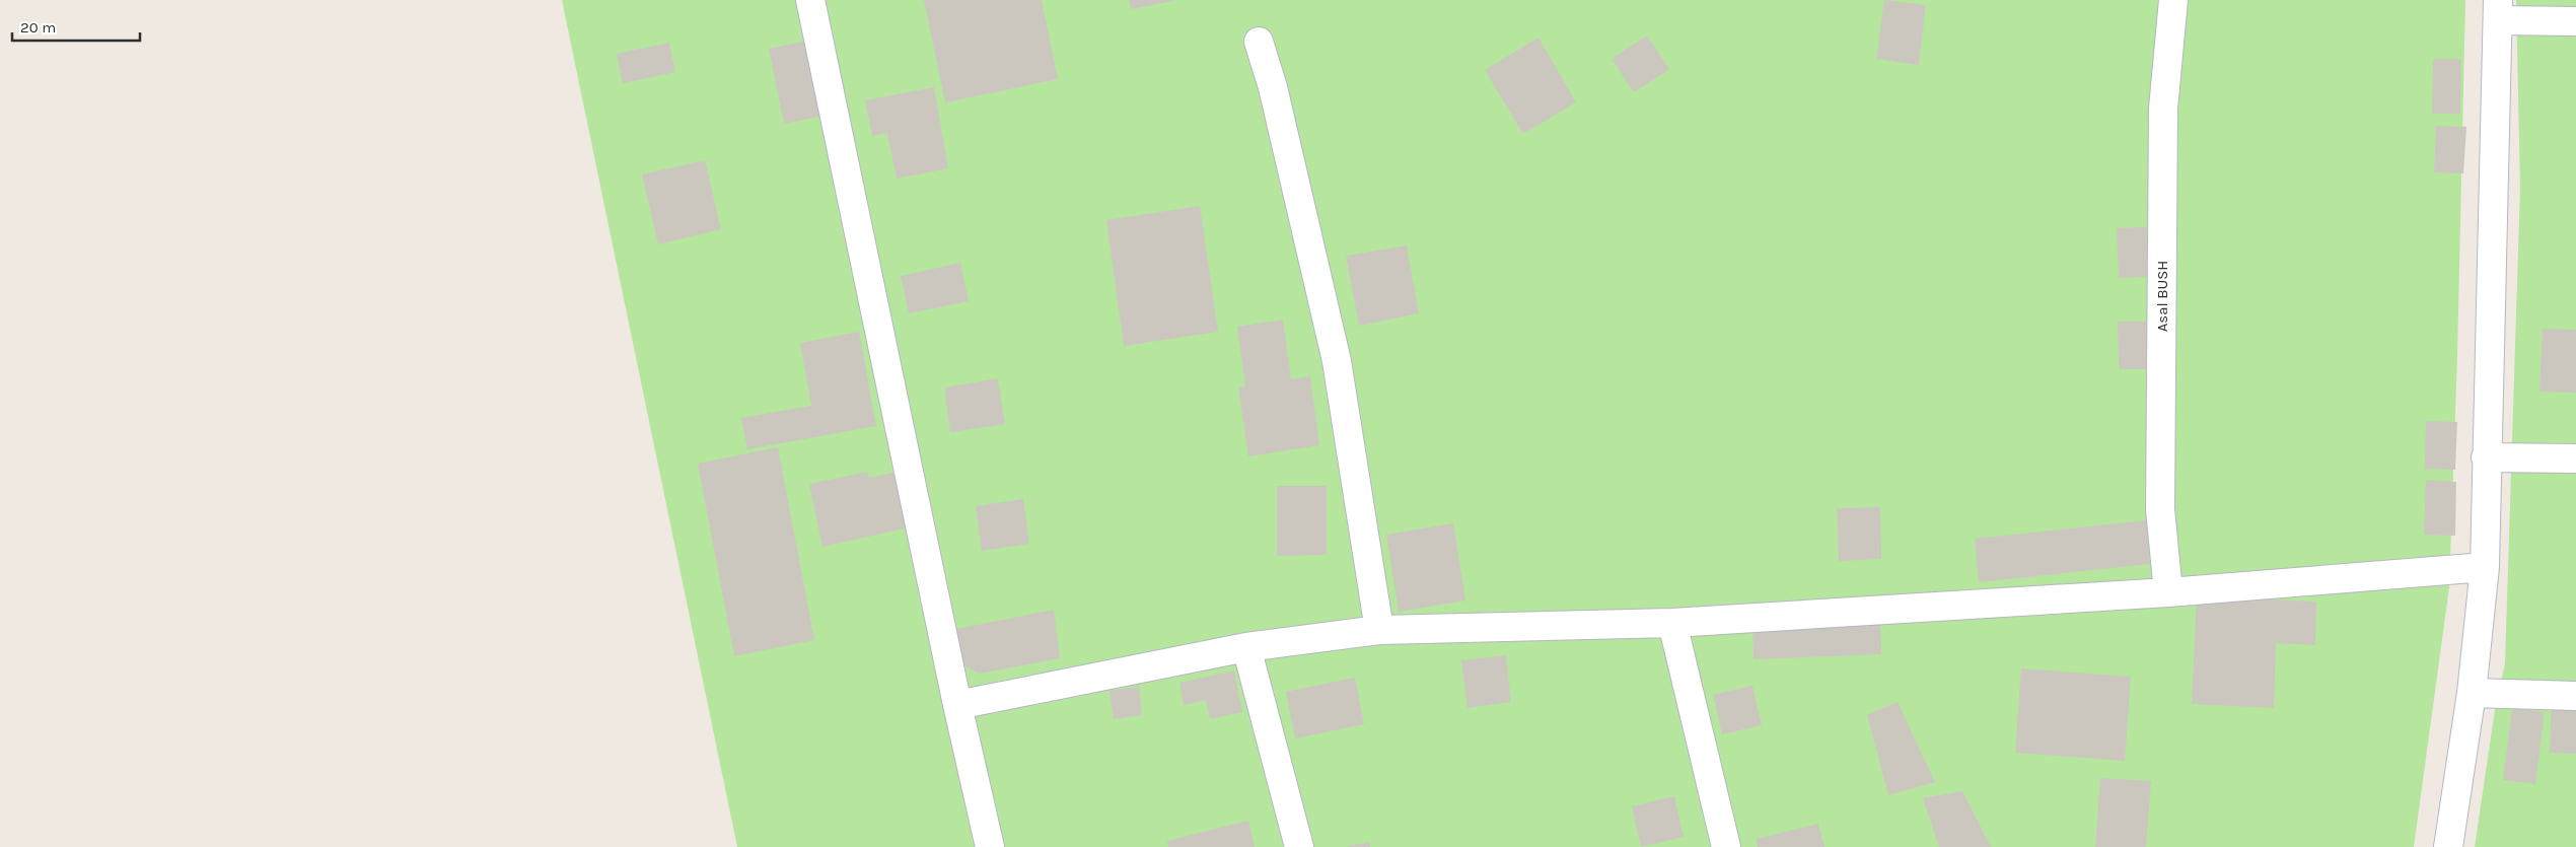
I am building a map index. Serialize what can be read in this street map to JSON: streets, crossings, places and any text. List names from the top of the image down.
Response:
{
  "streets": {
    "street": ["Asal BUSH"]
  },
  "scale_bar": "20 m"
}
